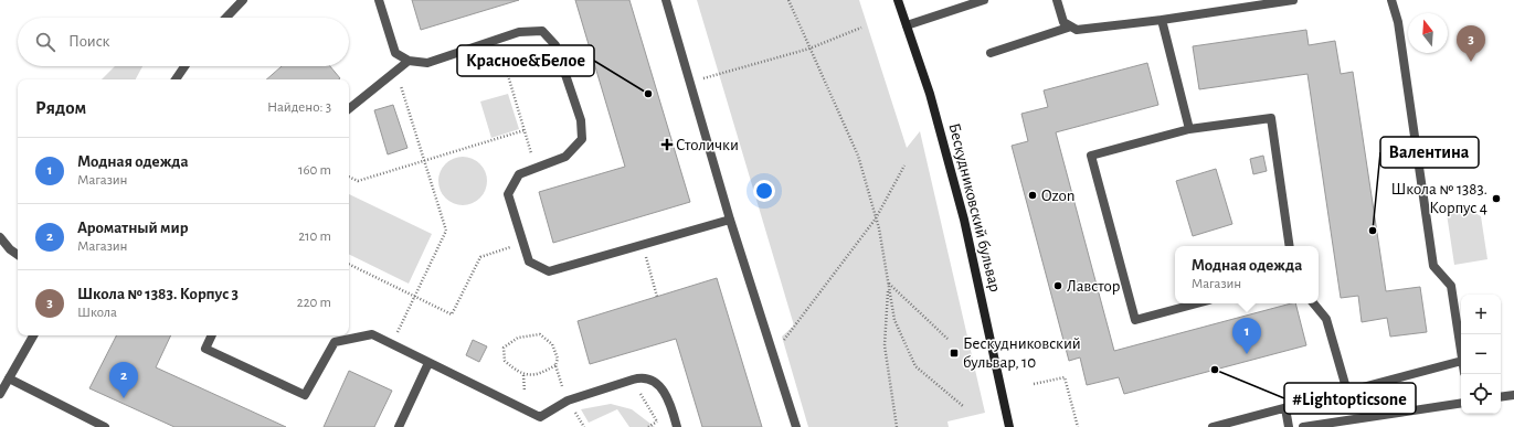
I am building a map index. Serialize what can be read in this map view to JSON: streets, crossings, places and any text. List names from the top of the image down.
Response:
{
  "streets": {
    "street": ["Бескудниковский бульвар"]
  },
  "places": {
    "other": [
      "Красное&Белое",
      "Ozon",
      "Школа № 1383. Корпус 4",
      "Валентина",
      "Лавстор",
      "#Lightopticsone"
    ],
    "health": ["Столички"],
    "transit": ["Бескудниковский бульвар, 10"]
  },
  "north": "top",
  "page": {
    "search": "Поиск",
    "pins": ["3", "1", "2"],
    "heading": ["Рядом", "Найдено: 3"],
    "list": [
      {
        "mark": "1",
        "name": "Модная одежда",
        "note": "Магазин",
        "value": "160 m"
      },
      {
        "mark": "2",
        "name": "Ароматный мир",
        "note": "Магазин",
        "value": "210 m"
      },
      {
        "mark": "3",
        "name": "Школа № 1383. Корпус 3",
        "note": "Школа",
        "value": "220 m"
      }
    ],
    "popup": ["Модная одежда", "Магазин"],
    "map_buttons": ["+", "−"]
  }
}
